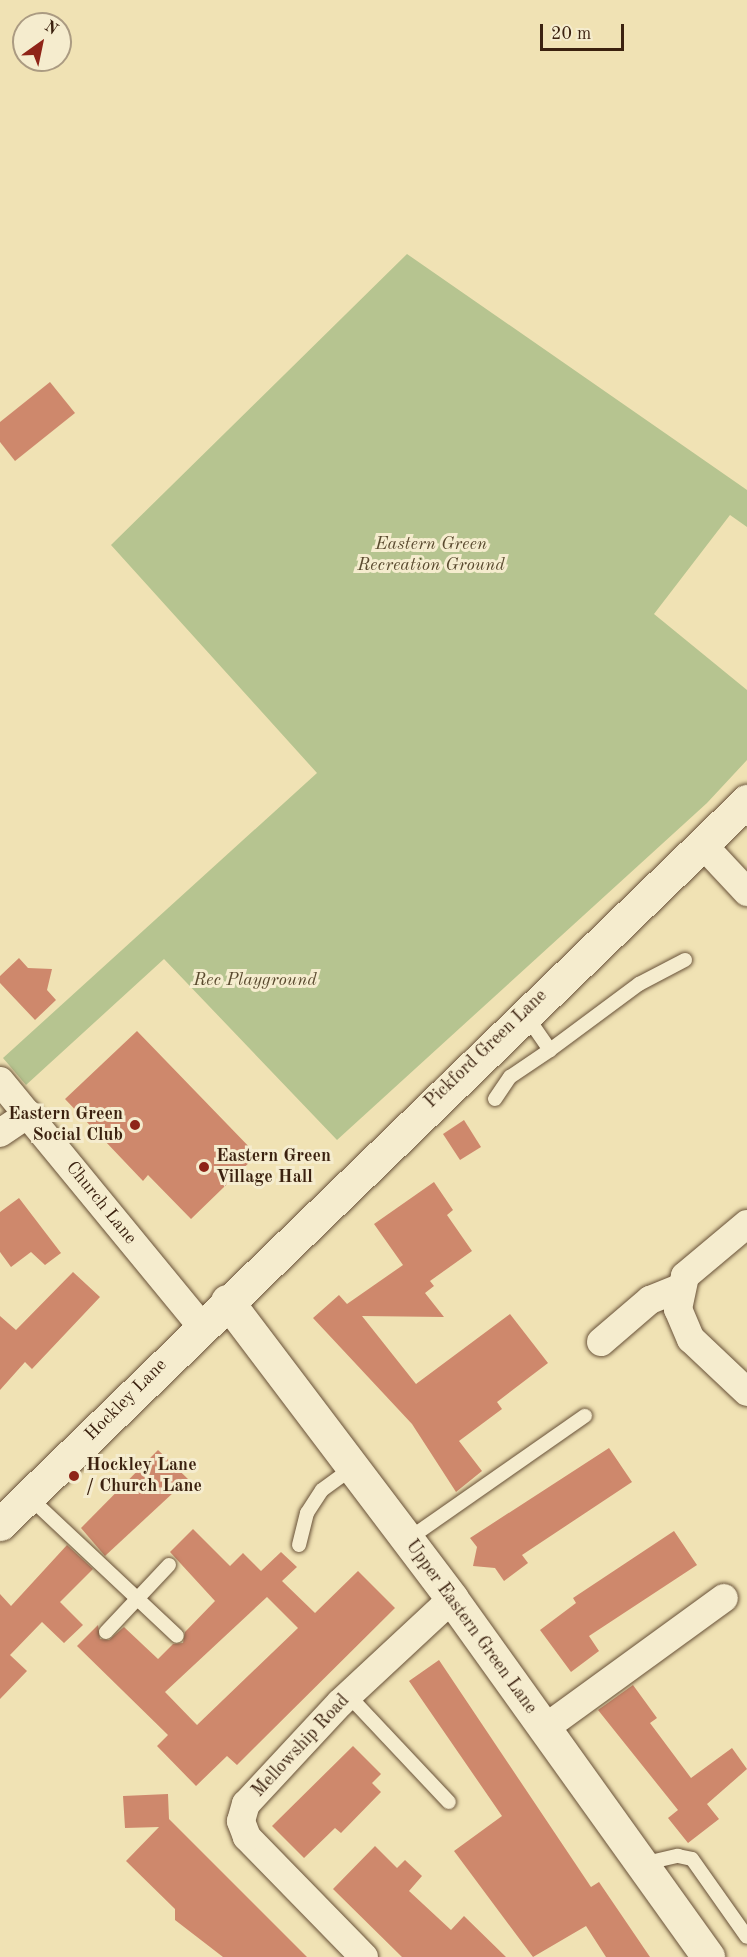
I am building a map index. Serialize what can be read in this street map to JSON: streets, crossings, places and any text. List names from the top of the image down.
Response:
{
  "streets": {
    "street": [
      "Pickford Green Lane",
      "Church Lane",
      "Hockley Lane",
      "Upper Eastern Green Lane",
      "Mellowship Road"
    ]
  },
  "crossings": [
    ["Pickford Green Lane", "Hockley Lane"],
    ["Pickford Green Lane", "Upper Eastern Green Lane"],
    ["Church Lane", "Hockley Lane"],
    ["Hockley Lane", "Upper Eastern Green Lane"],
    ["Upper Eastern Green Lane", "Mellowship Road"]
  ],
  "parks": ["Eastern Green Recreation Ground", "Rec Playground"],
  "places": ["Eastern Green Social Club", "Eastern Green Village Hall", "Hockley Lane / Church Lane"],
  "scale_bar": "20 m",
  "north": "top right"
}
